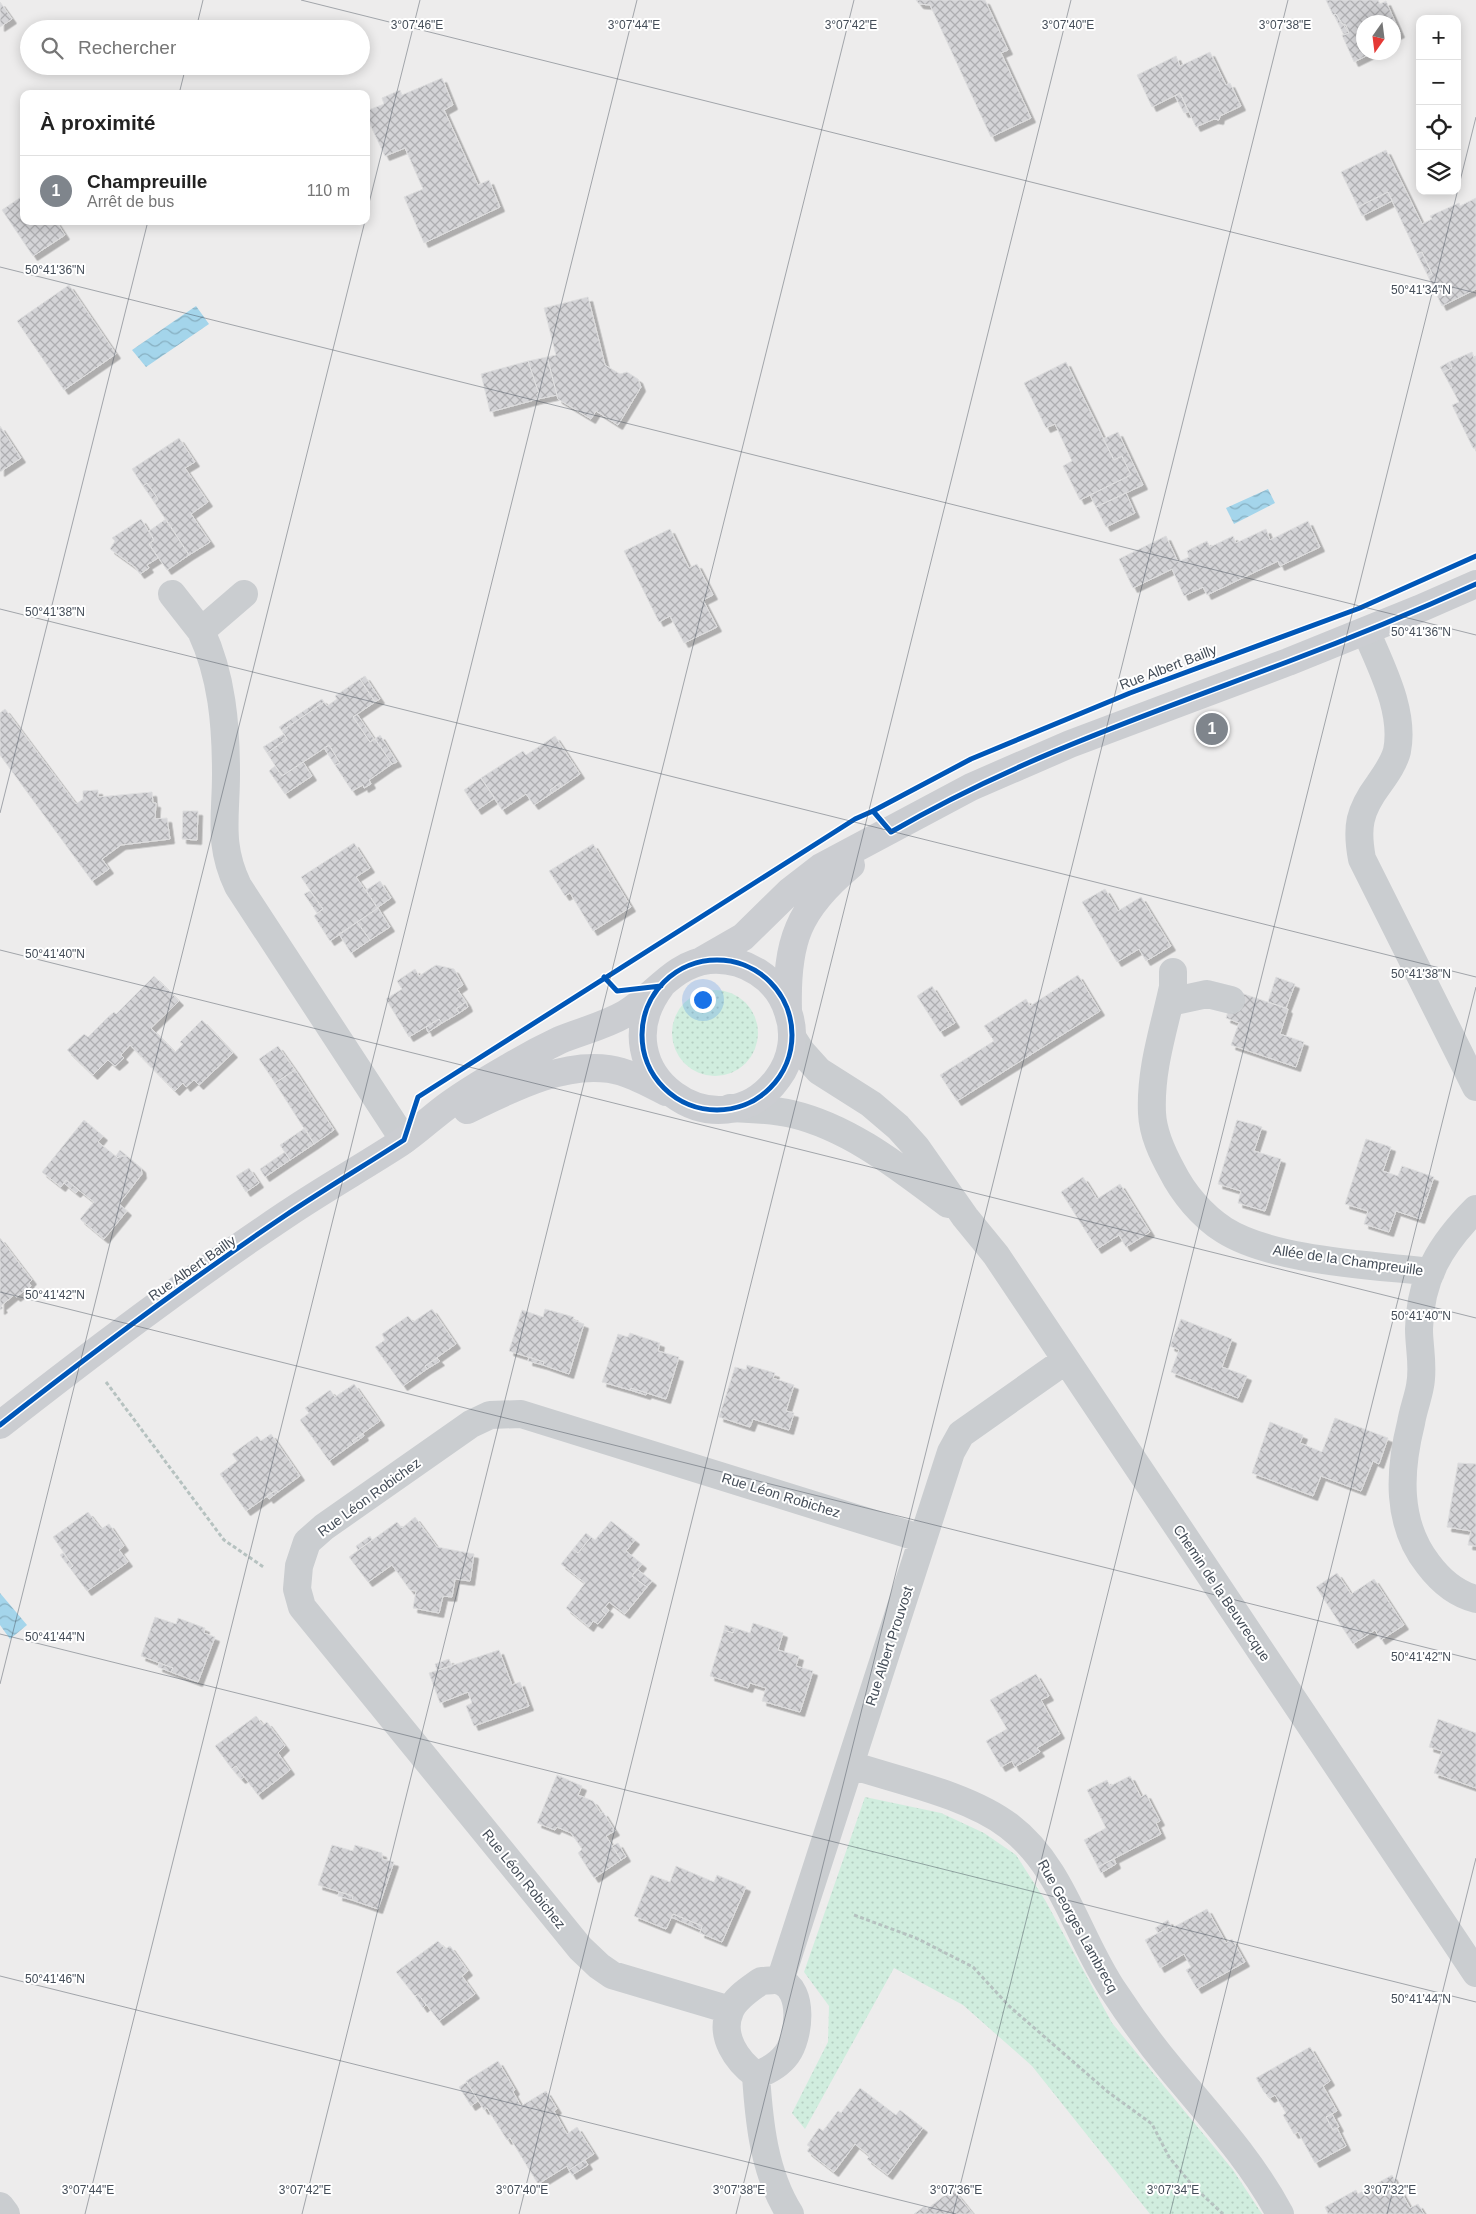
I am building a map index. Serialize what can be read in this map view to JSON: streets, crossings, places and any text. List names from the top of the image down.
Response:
{
  "streets": {
    "main road": ["Rue Albert Bailly"],
    "street": [
      "Allée de la Champreuille",
      "Rue Léon Robichez",
      "Chemin de la Beuvrecque",
      "Rue Albert Prouvost",
      "Rue Georges Lambrecq"
    ]
  },
  "crossings": [
    ["Rue Léon Robichez", "Rue Albert Prouvost"],
    ["Chemin de la Beuvrecque", "Rue Albert Prouvost"],
    ["Rue Albert Prouvost", "Rue Georges Lambrecq"]
  ],
  "north": "bottom",
  "page": {
    "map_buttons": ["+", "−"],
    "search": "Rechercher",
    "heading": "À proximité",
    "list": [
      {
        "mark": "1",
        "name": "Champreuille",
        "note": "Arrêt de bus",
        "value": "110 m"
      }
    ],
    "pins": "1"
  },
  "coordinates": [
    "3°07'46\"E",
    "3°07'44\"E",
    "3°07'42\"E",
    "3°07'40\"E",
    "3°07'38\"E",
    "50°41'36\"N",
    "50°41'34\"N",
    "50°41'38\"N",
    "50°41'40\"N",
    "50°41'42\"N",
    "50°41'44\"N",
    "50°41'46\"N",
    "3°07'36\"E",
    "3°07'34\"E",
    "3°07'32\"E"
  ]
}
